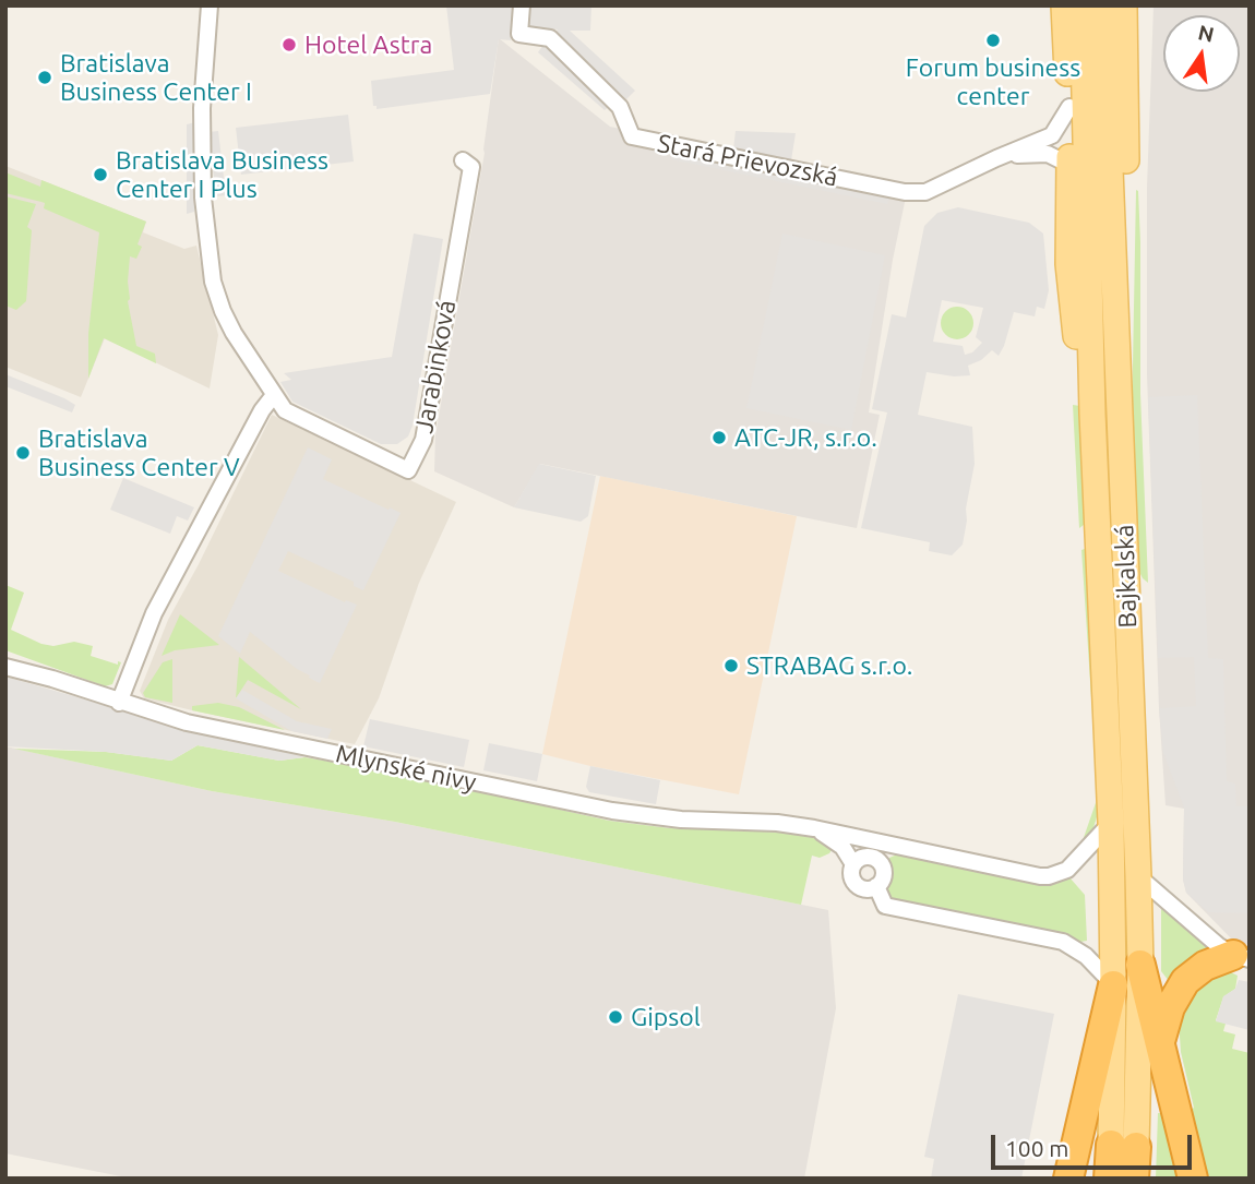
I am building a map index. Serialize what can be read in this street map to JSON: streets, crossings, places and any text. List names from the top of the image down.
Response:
{
  "streets": {
    "main road": ["Bajkalská"],
    "street": ["Stará Prievozská", "Jarabinková", "Mlynské nivy"]
  },
  "crossings": [
    ["Bajkalská", "Mlynské nivy"]
  ],
  "places": [
    "Forum business center",
    "Hotel Astra",
    "Bratislava Business Center I",
    "Bratislava Business Center I Plus",
    "ATC-JR, s.r.o.",
    "Bratislava Business Center V",
    "STRABAG s.r.o.",
    "Gipsol"
  ],
  "scale_bar": "100 m",
  "north": "top"
}
